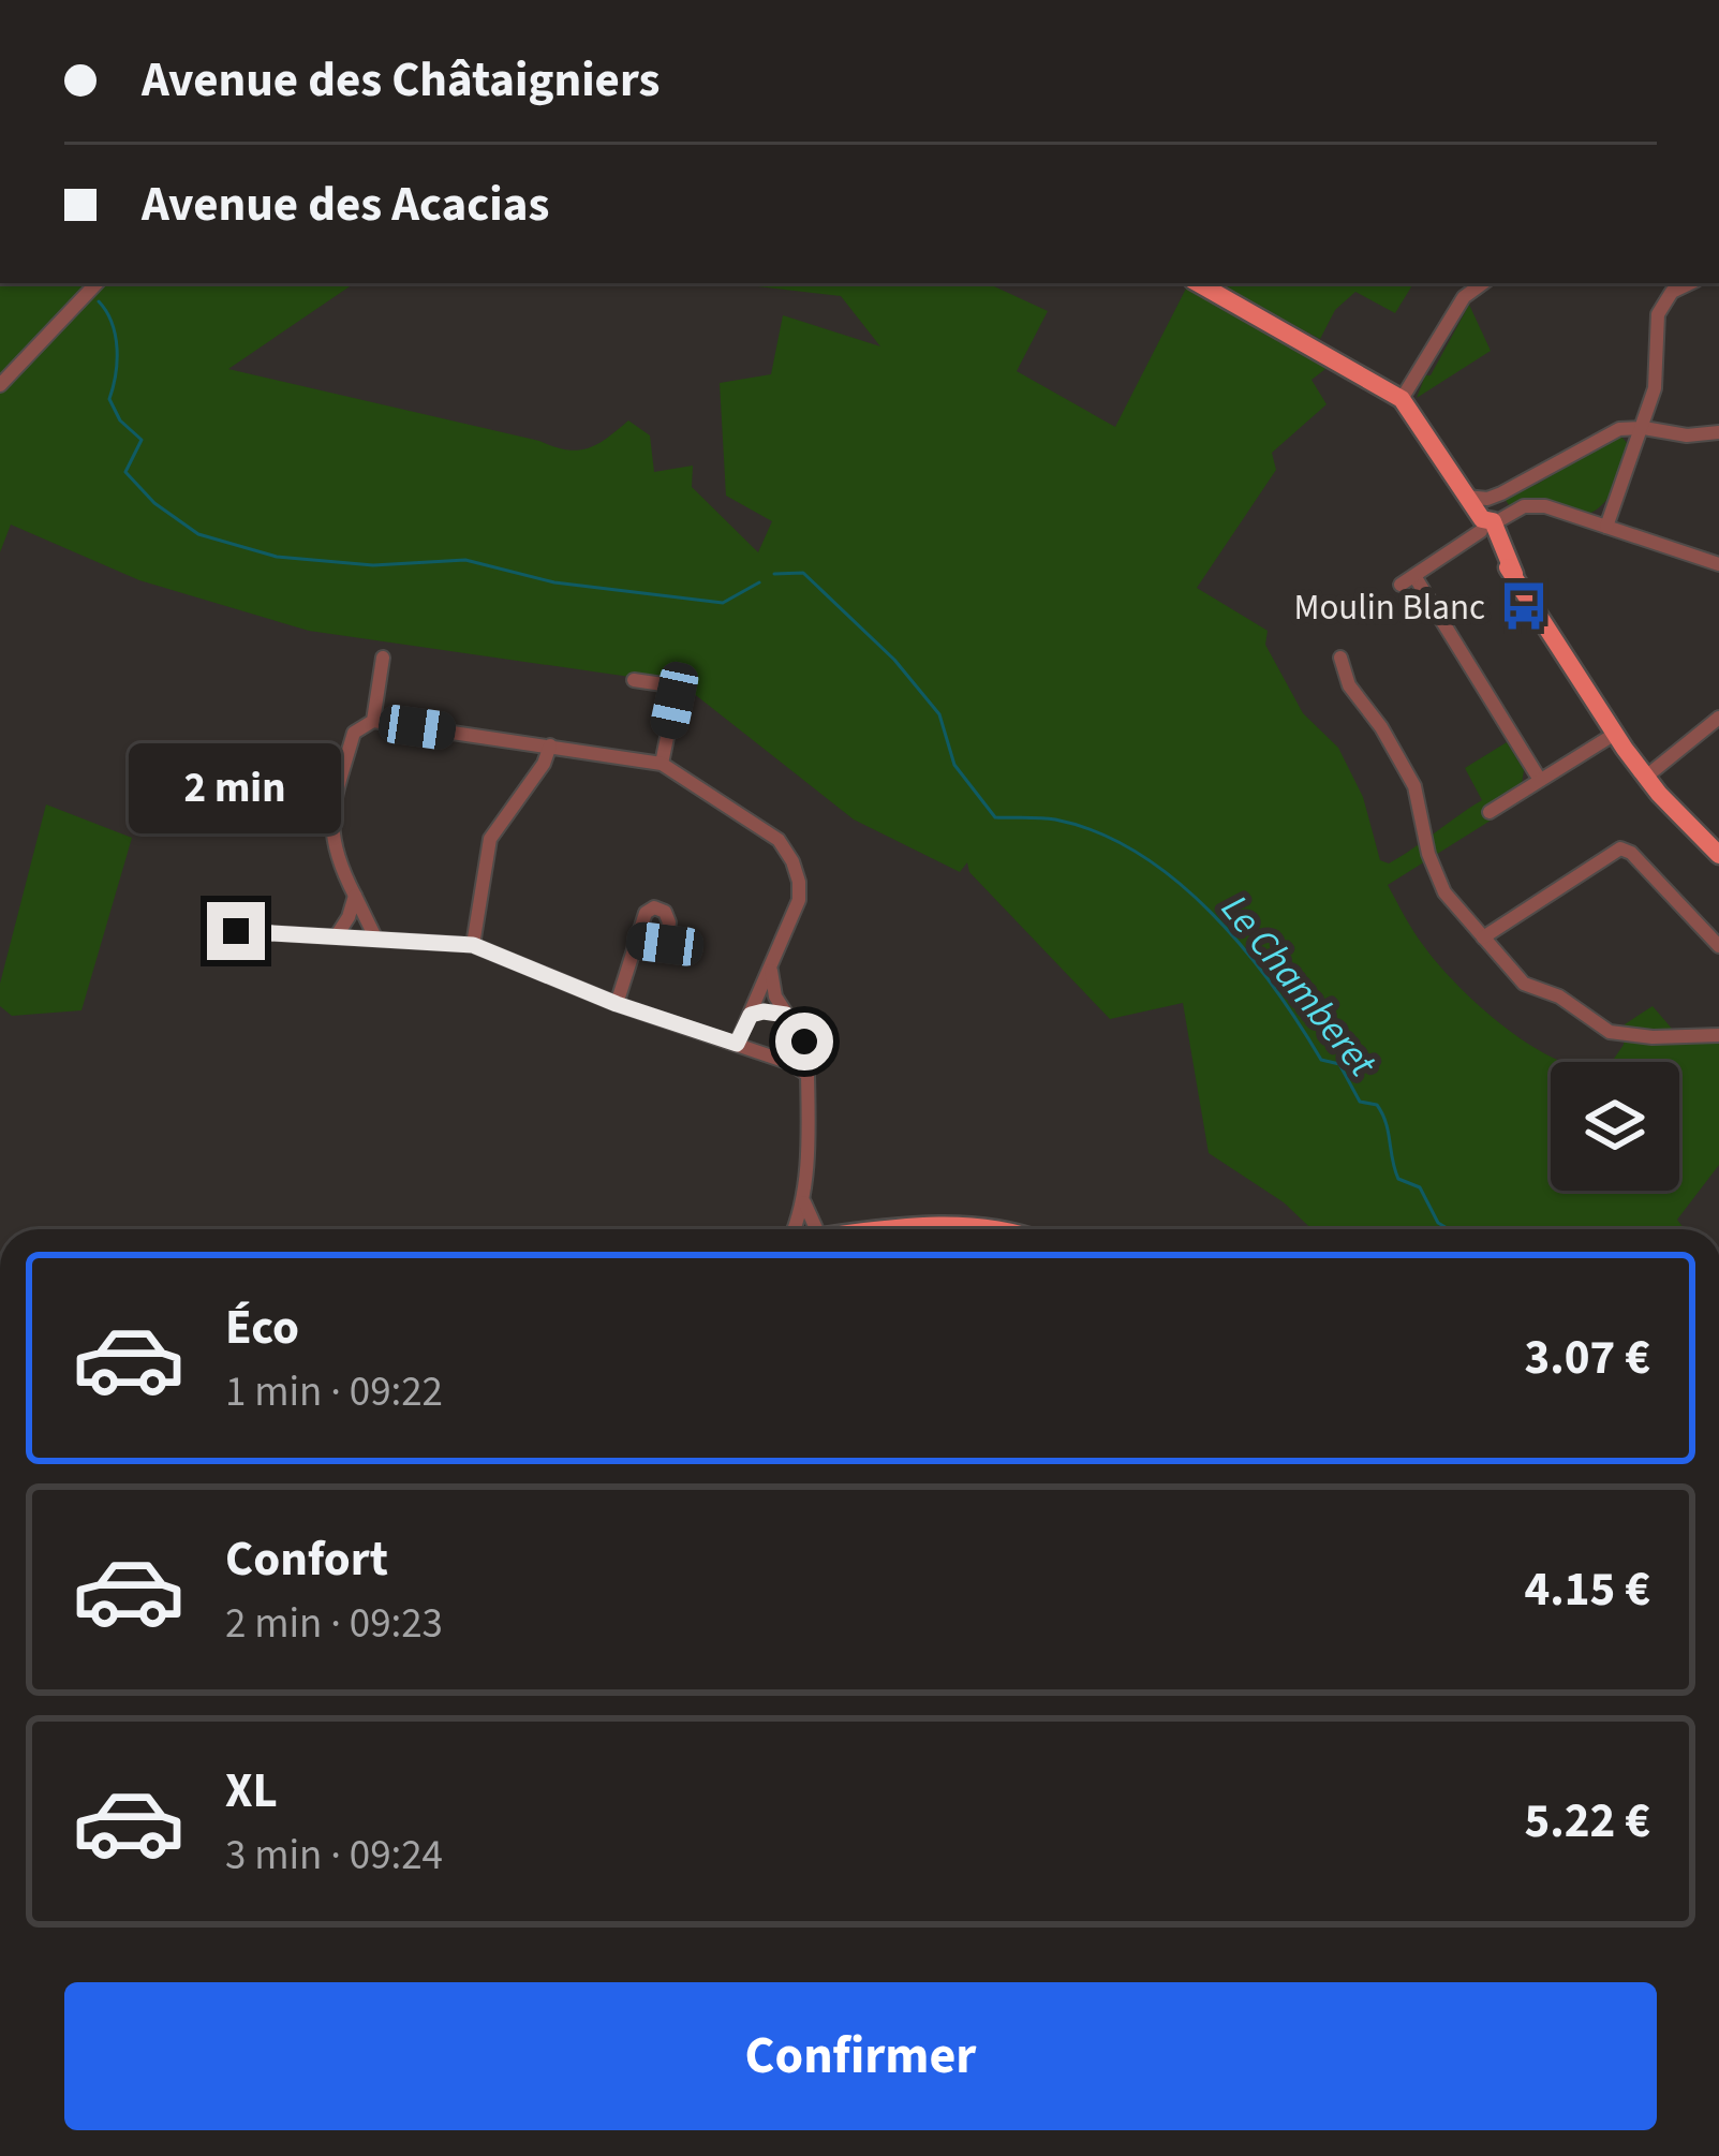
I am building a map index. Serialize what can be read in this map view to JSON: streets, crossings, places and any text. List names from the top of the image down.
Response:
{
  "water": ["Le Chamberet"],
  "places": {
    "bus stop": ["Moulin Blanc"]
  },
  "page": {
    "banner": ["Avenue des Châtaigniers", "Avenue des Acacias"],
    "bubble": "2 min",
    "list": [
      {
        "name": "Éco",
        "note": "1 min · 09:22",
        "value": "3.07 €"
      },
      {
        "name": "Confort",
        "note": "2 min · 09:23",
        "value": "4.15 €"
      },
      {
        "name": "XL",
        "note": "3 min · 09:24",
        "value": "5.22 €"
      }
    ],
    "buttons": "Confirmer"
  }
}
